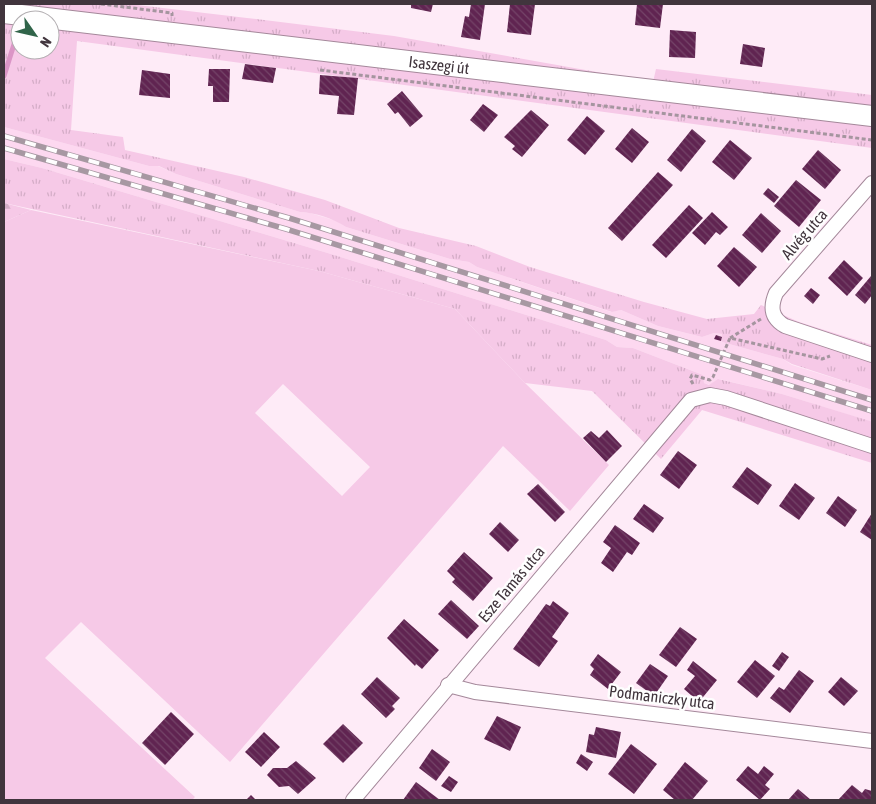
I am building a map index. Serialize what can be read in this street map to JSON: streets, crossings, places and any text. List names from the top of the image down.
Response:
{
  "streets": {
    "main road": ["Isaszegi út"],
    "street": ["Alvég utca", "Esze Tamás utca", "Podmaniczky utca"]
  },
  "crossings": [
    ["Esze Tamás utca", "Podmaniczky utca"]
  ],
  "north": "bottom right"
}
